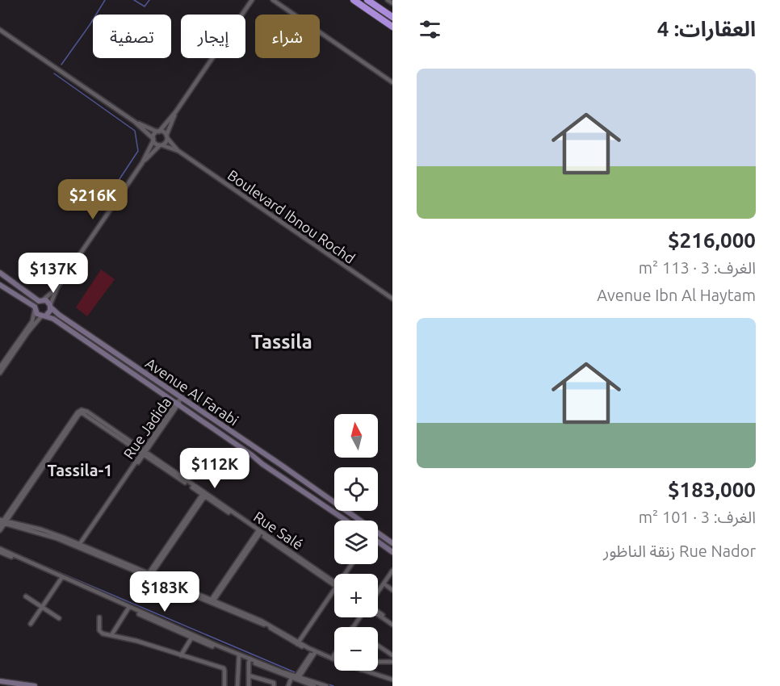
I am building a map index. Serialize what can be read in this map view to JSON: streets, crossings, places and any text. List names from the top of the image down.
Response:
{
  "streets": {
    "street": [
      "Boulevard Ibnou Rochd",
      "Avenue Al Farabi",
      "Rue Jadida",
      "Rue Salé"
    ]
  },
  "crossings": [
    ["Avenue Al Farabi", "Rue Jadida"],
    ["Rue Jadida", "Rue Salé"]
  ],
  "districts": ["Tassila", "Tassila-1"],
  "north": "top",
  "page": {
    "heading": "العقارات: 4",
    "chip": ["شراء", "إيجار", "تصفية"],
    "list": [
      {
        "name": "$216,000",
        "note": "الغرف: 3 · 113 m² · Avenue Ibn Al Haytam"
      },
      {
        "name": "$183,000",
        "note": "الغرف: 3 · 101 m² · Rue Nador زنقة الناظور"
      }
    ],
    "price": [
      "$216K",
      "$137K",
      "$112K",
      "$183K"
    ],
    "map_buttons": ["+", "−"]
  }
}
